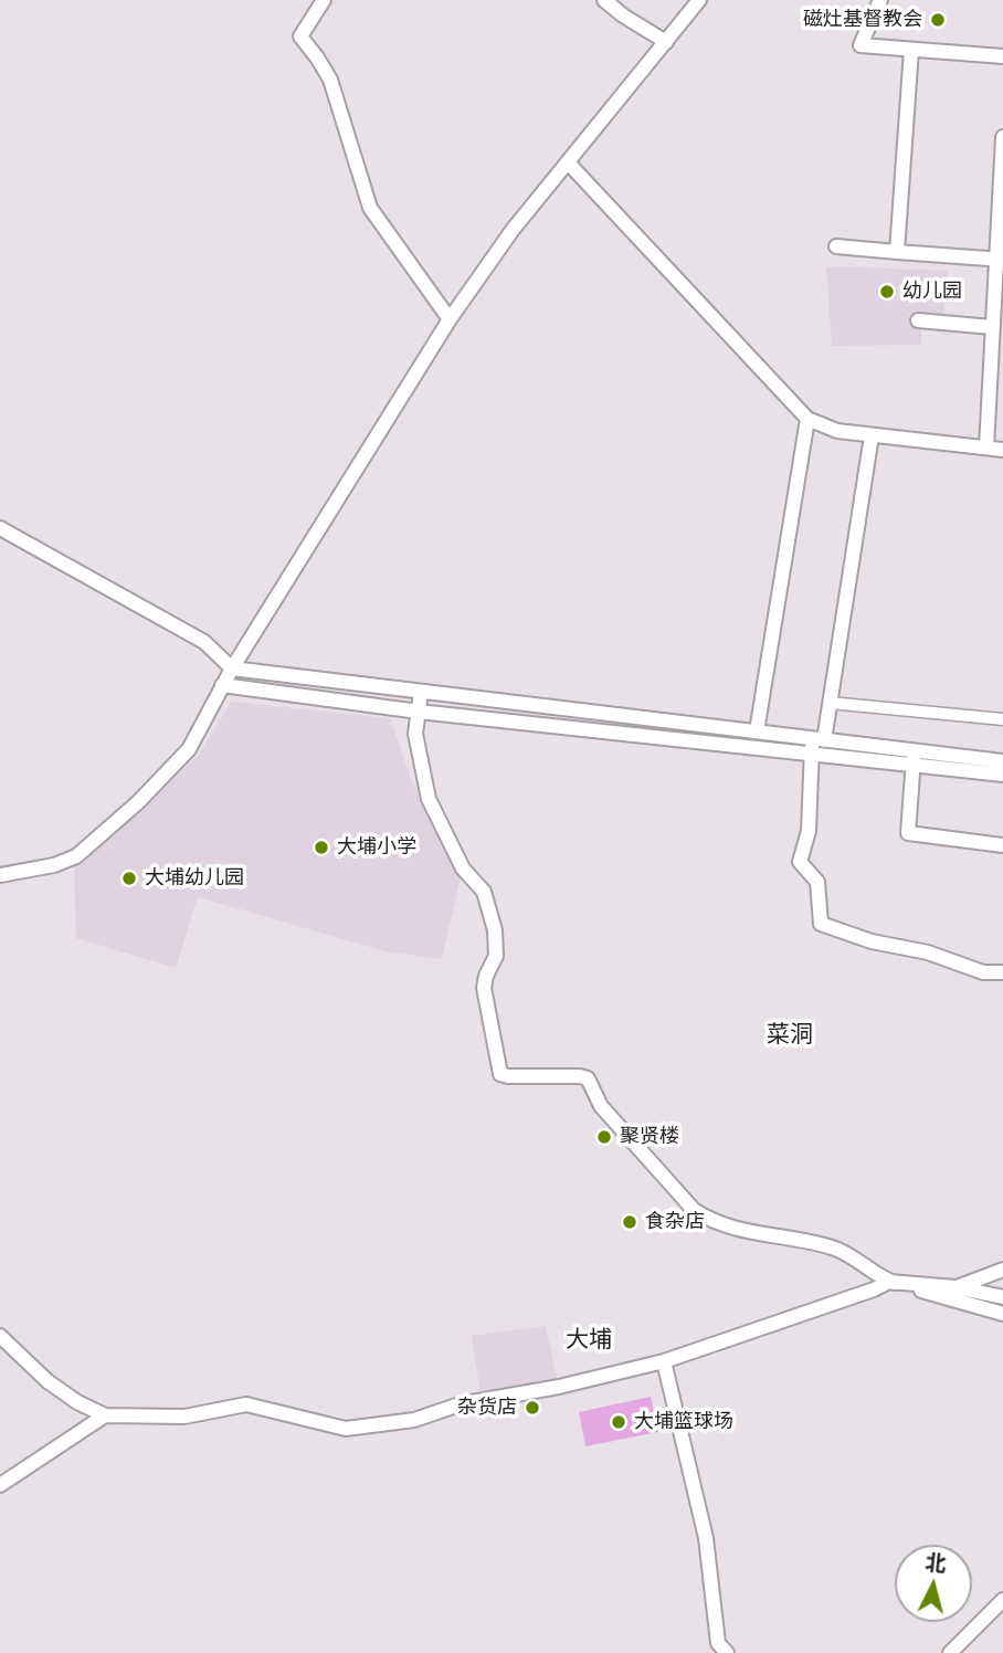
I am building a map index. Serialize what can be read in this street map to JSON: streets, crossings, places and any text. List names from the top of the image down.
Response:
{
  "districts": ["菜洞", "大埔"],
  "places": [
    "磁灶基督教会",
    "幼儿园",
    "大埔小学",
    "大埔幼儿园",
    "聚贤楼",
    "食杂店",
    "杂货店",
    "大埔篮球场"
  ],
  "north": "top"
}
